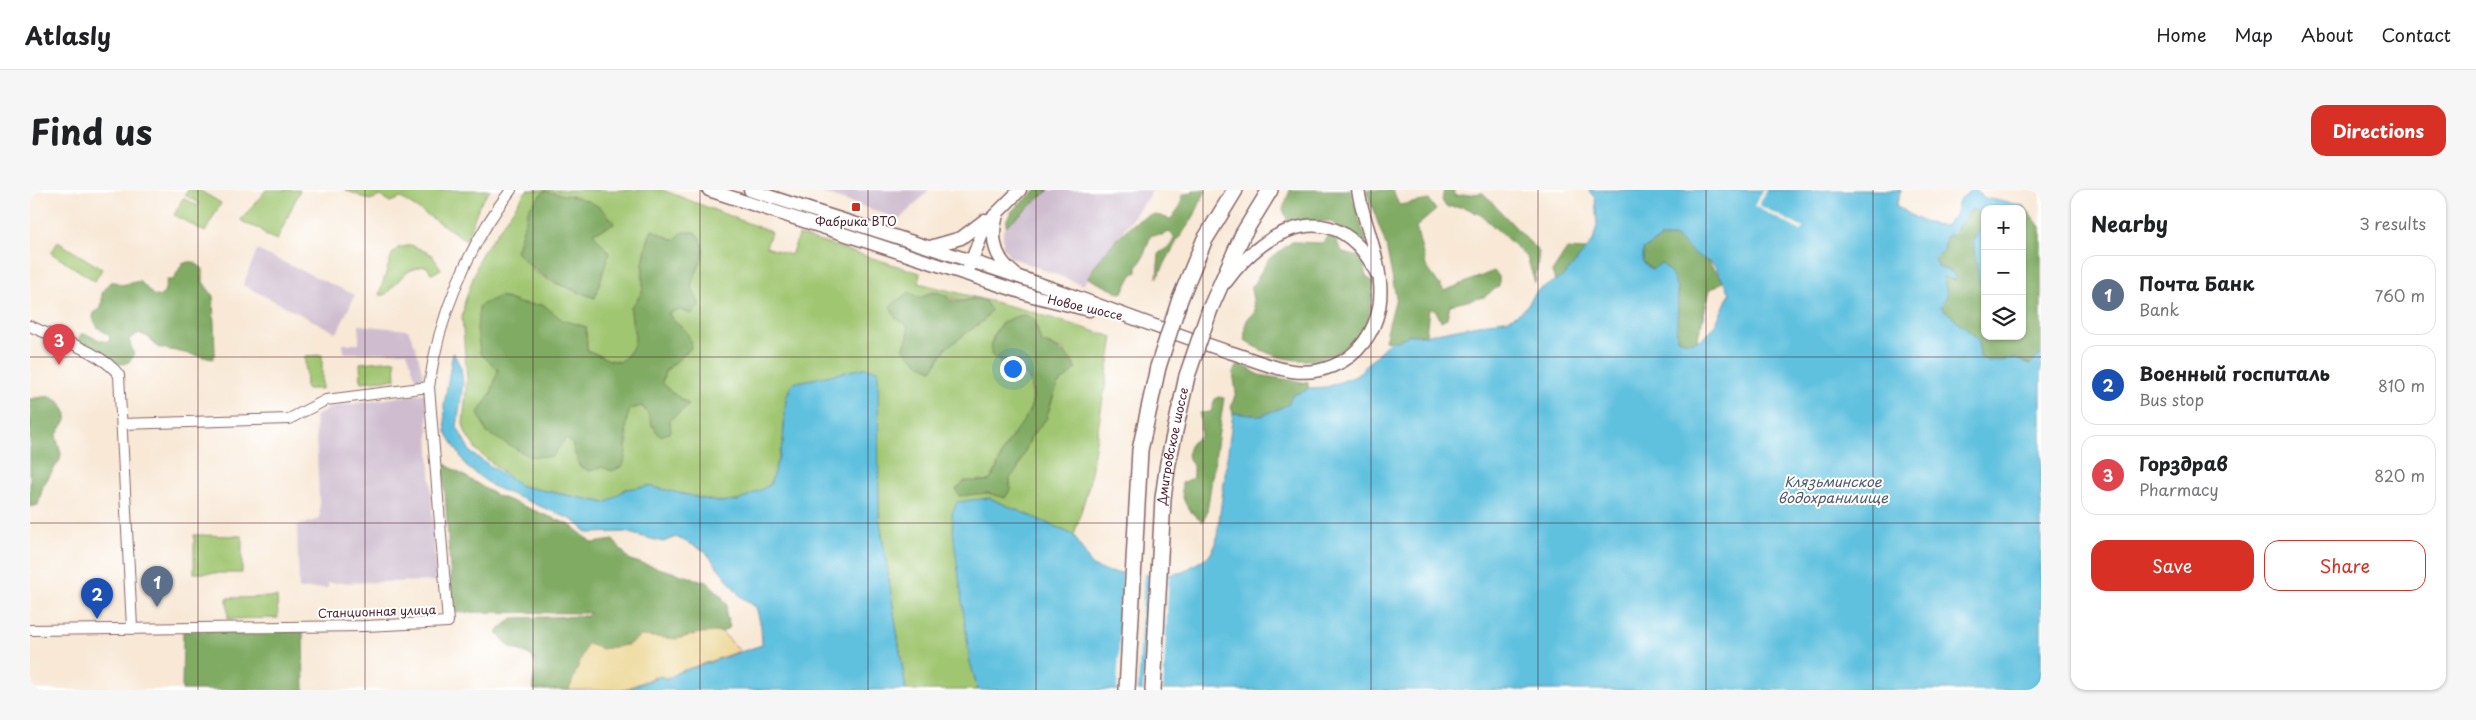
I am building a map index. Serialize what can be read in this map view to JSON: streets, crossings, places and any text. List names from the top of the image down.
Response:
{
  "streets": {
    "highway": ["Дмитровское шоссе"],
    "main road": ["Новое шоссе"],
    "street": ["Станционная улица"]
  },
  "water": ["Клязьминское водохранилище"],
  "places": {
    "transit": ["Фабрика ВТО"]
  },
  "page": {
    "header": "Atlasly",
    "nav": [
      "Home",
      "Map",
      "About",
      "Contact"
    ],
    "title": "Find us",
    "buttons": [
      "Directions",
      ["Save", "Share"]
    ],
    "heading": ["Nearby", "3 results"],
    "map_buttons": ["+", "−"],
    "list": [
      {
        "mark": "1",
        "name": "Почта Банк",
        "note": "Bank",
        "value": "760 m"
      },
      {
        "mark": "2",
        "name": "Военный госпиталь",
        "note": "Bus stop",
        "value": "810 m"
      },
      {
        "mark": "3",
        "name": "Горздрав",
        "note": "Pharmacy",
        "value": "820 m"
      }
    ],
    "pins": ["3", "1", "2"]
  }
}
